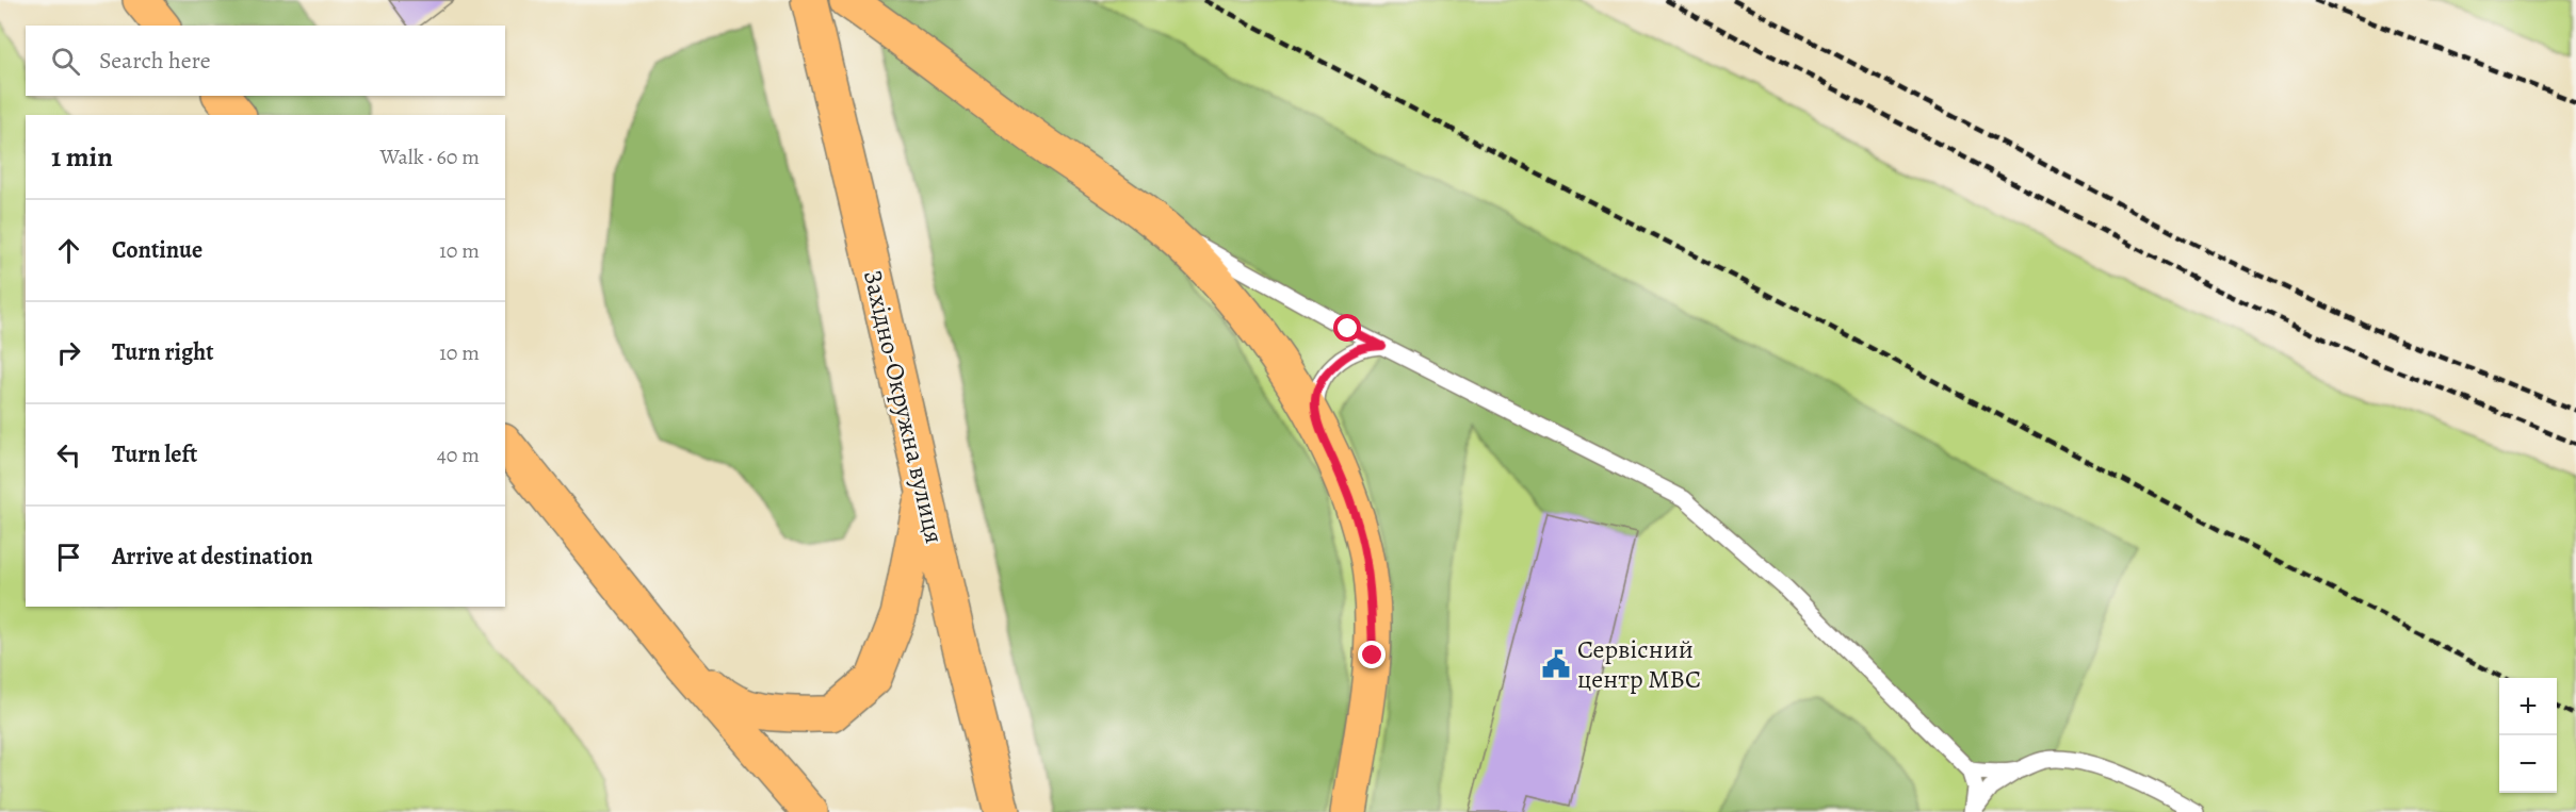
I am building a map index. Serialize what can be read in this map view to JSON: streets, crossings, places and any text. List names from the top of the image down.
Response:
{
  "streets": {
    "main road": ["Західно-Окружна вулиця"]
  },
  "places": {
    "public building": ["Сервісний центр МВС"]
  },
  "page": {
    "search": "Search here",
    "heading": ["1 min", "Walk · 60 m"],
    "list": [
      ["Continue", "10 m"],
      ["Turn right", "10 m"],
      ["Turn left", "40 m"],
      "Arrive at destination"
    ],
    "map_buttons": ["+", "−"]
  }
}
